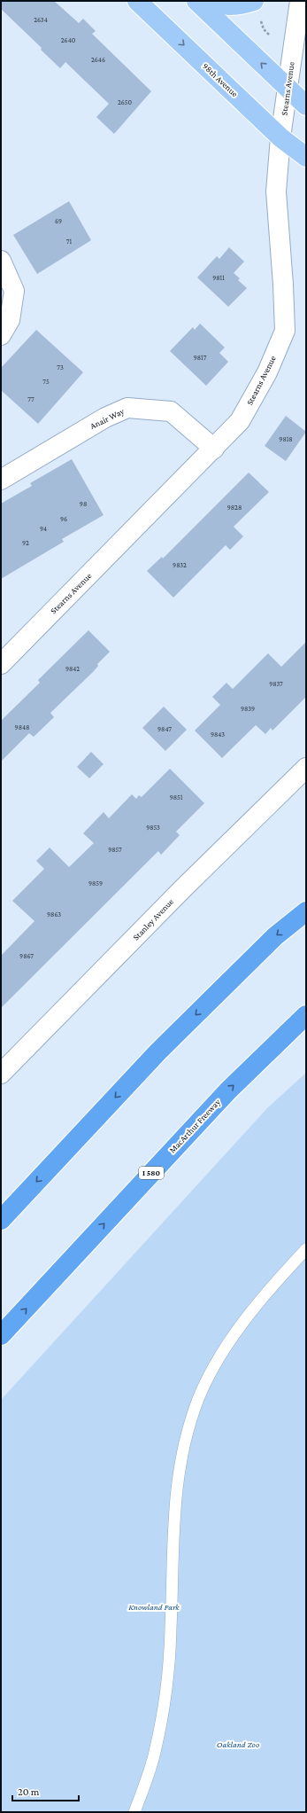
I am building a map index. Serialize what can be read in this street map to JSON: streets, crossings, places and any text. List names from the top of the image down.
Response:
{
  "streets": {
    "highway": ["MacArthur Freeway", "I 580"],
    "main road": ["98th Avenue"],
    "street": ["Stearns Avenue", "Anair Way", "Stanley Avenue"]
  },
  "crossings": [
    ["98th Avenue", "Stearns Avenue"],
    ["Stearns Avenue", "Anair Way"]
  ],
  "parks": ["Knowland Park", "Oakland Zoo"],
  "house_numbers": [
    "2634",
    "2640",
    "2646",
    "2650",
    "69",
    "71",
    "9811",
    "9817",
    "73",
    "75",
    "77",
    "9818",
    "98",
    "9828",
    "96",
    "94",
    "92",
    "9832",
    "9842",
    "9837",
    "9839",
    "9848",
    "9847",
    "9843",
    "9851",
    "9853",
    "9857",
    "9859",
    "9863",
    "9867"
  ],
  "scale_bar": "20 m"
}
